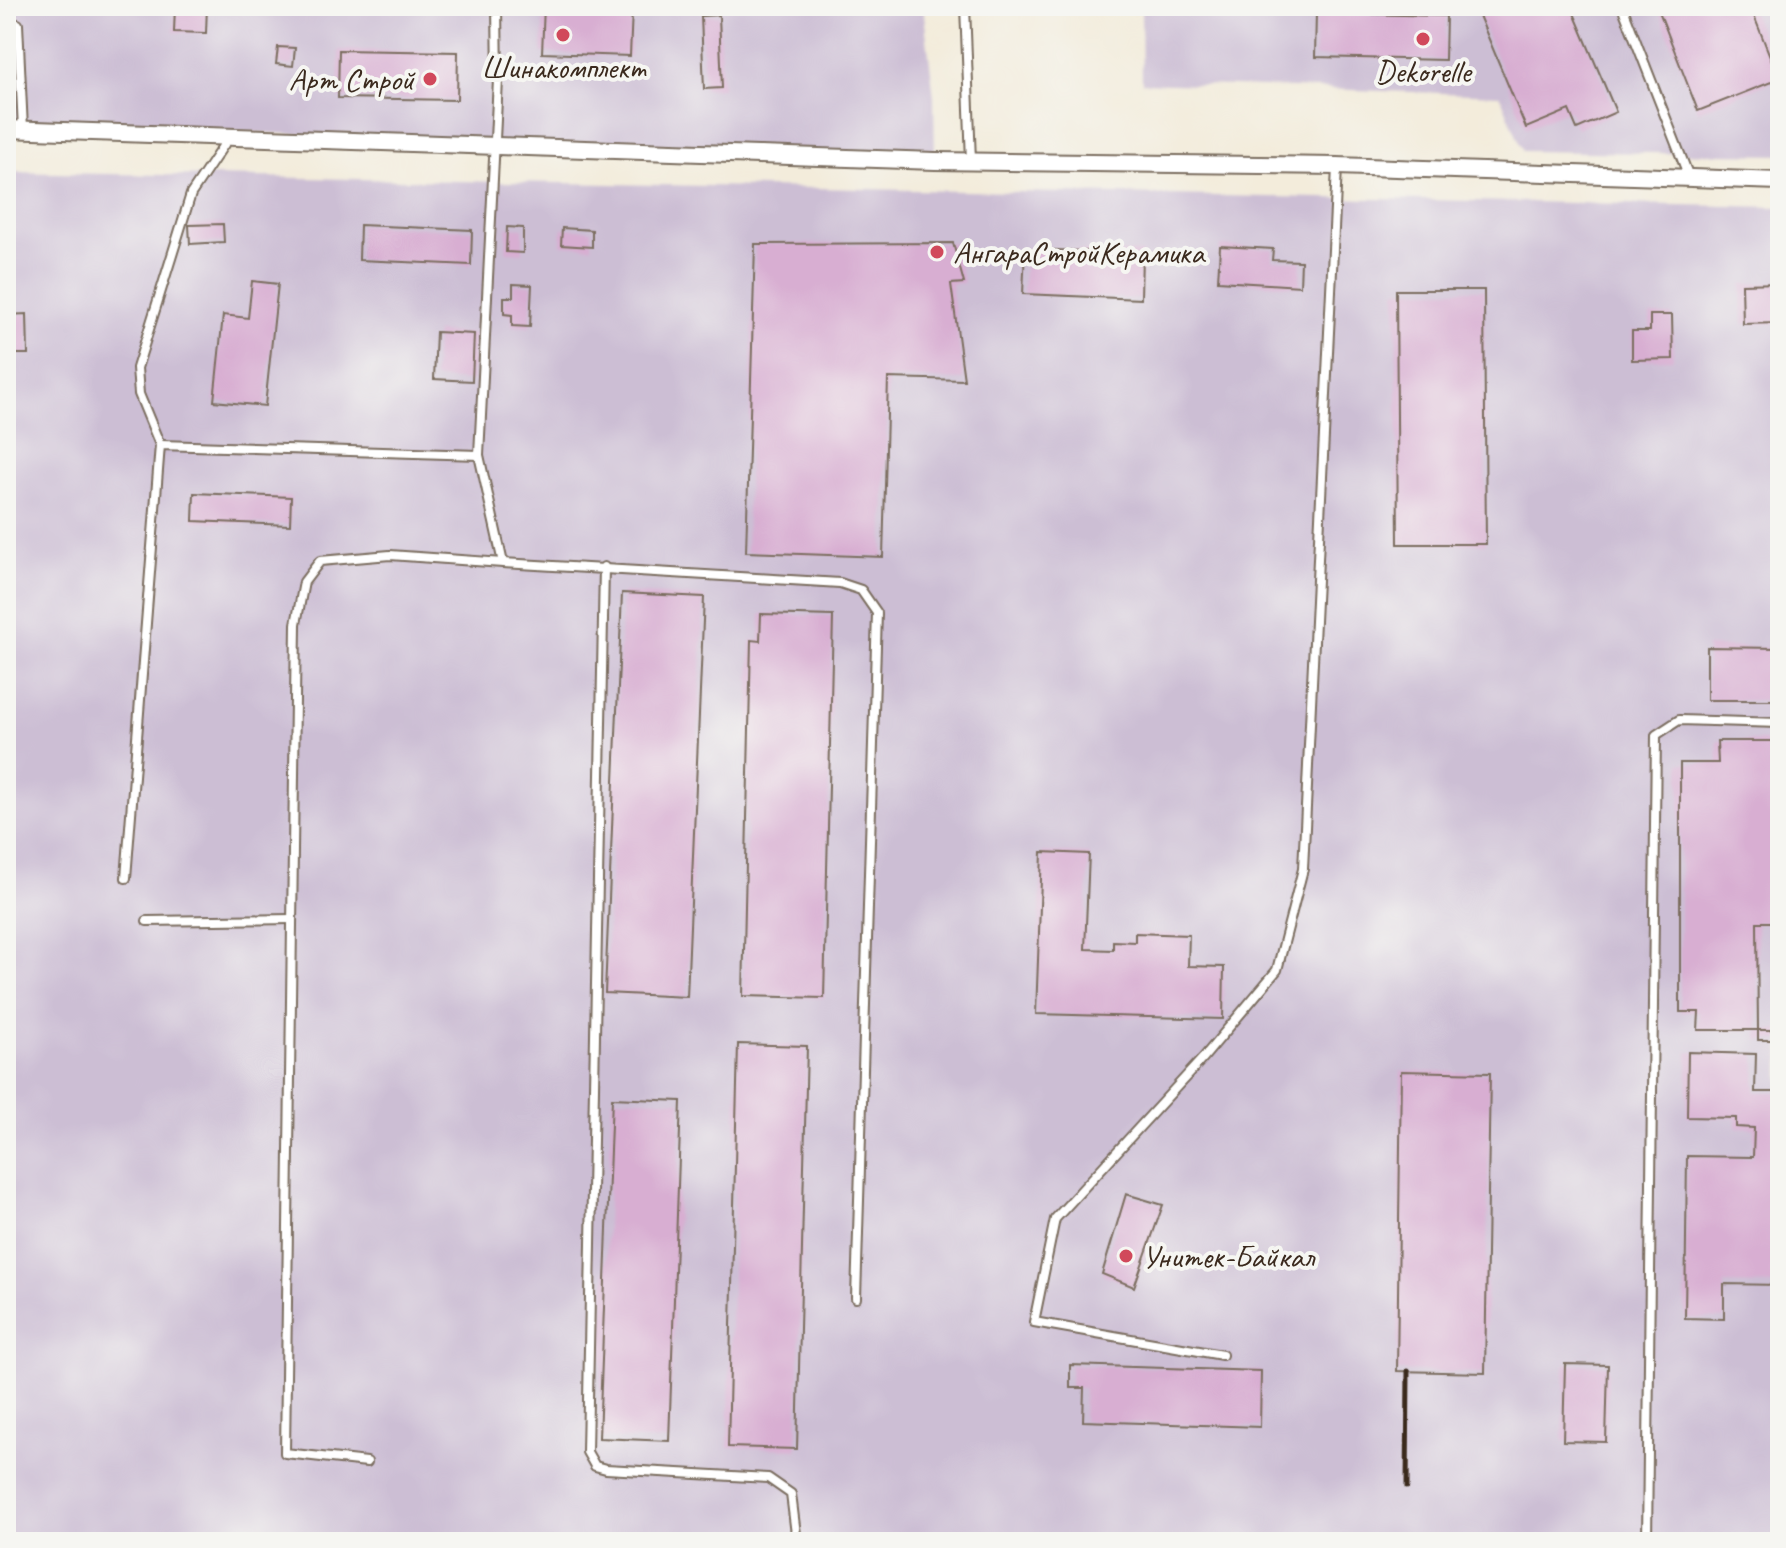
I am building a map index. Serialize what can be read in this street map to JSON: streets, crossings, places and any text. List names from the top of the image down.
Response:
{
  "places": [
    "Шинакомплект",
    "Dekorelle",
    "Арт Строй",
    "АнгараСтройКерамика",
    "Унитек-Байкал"
  ]
}
